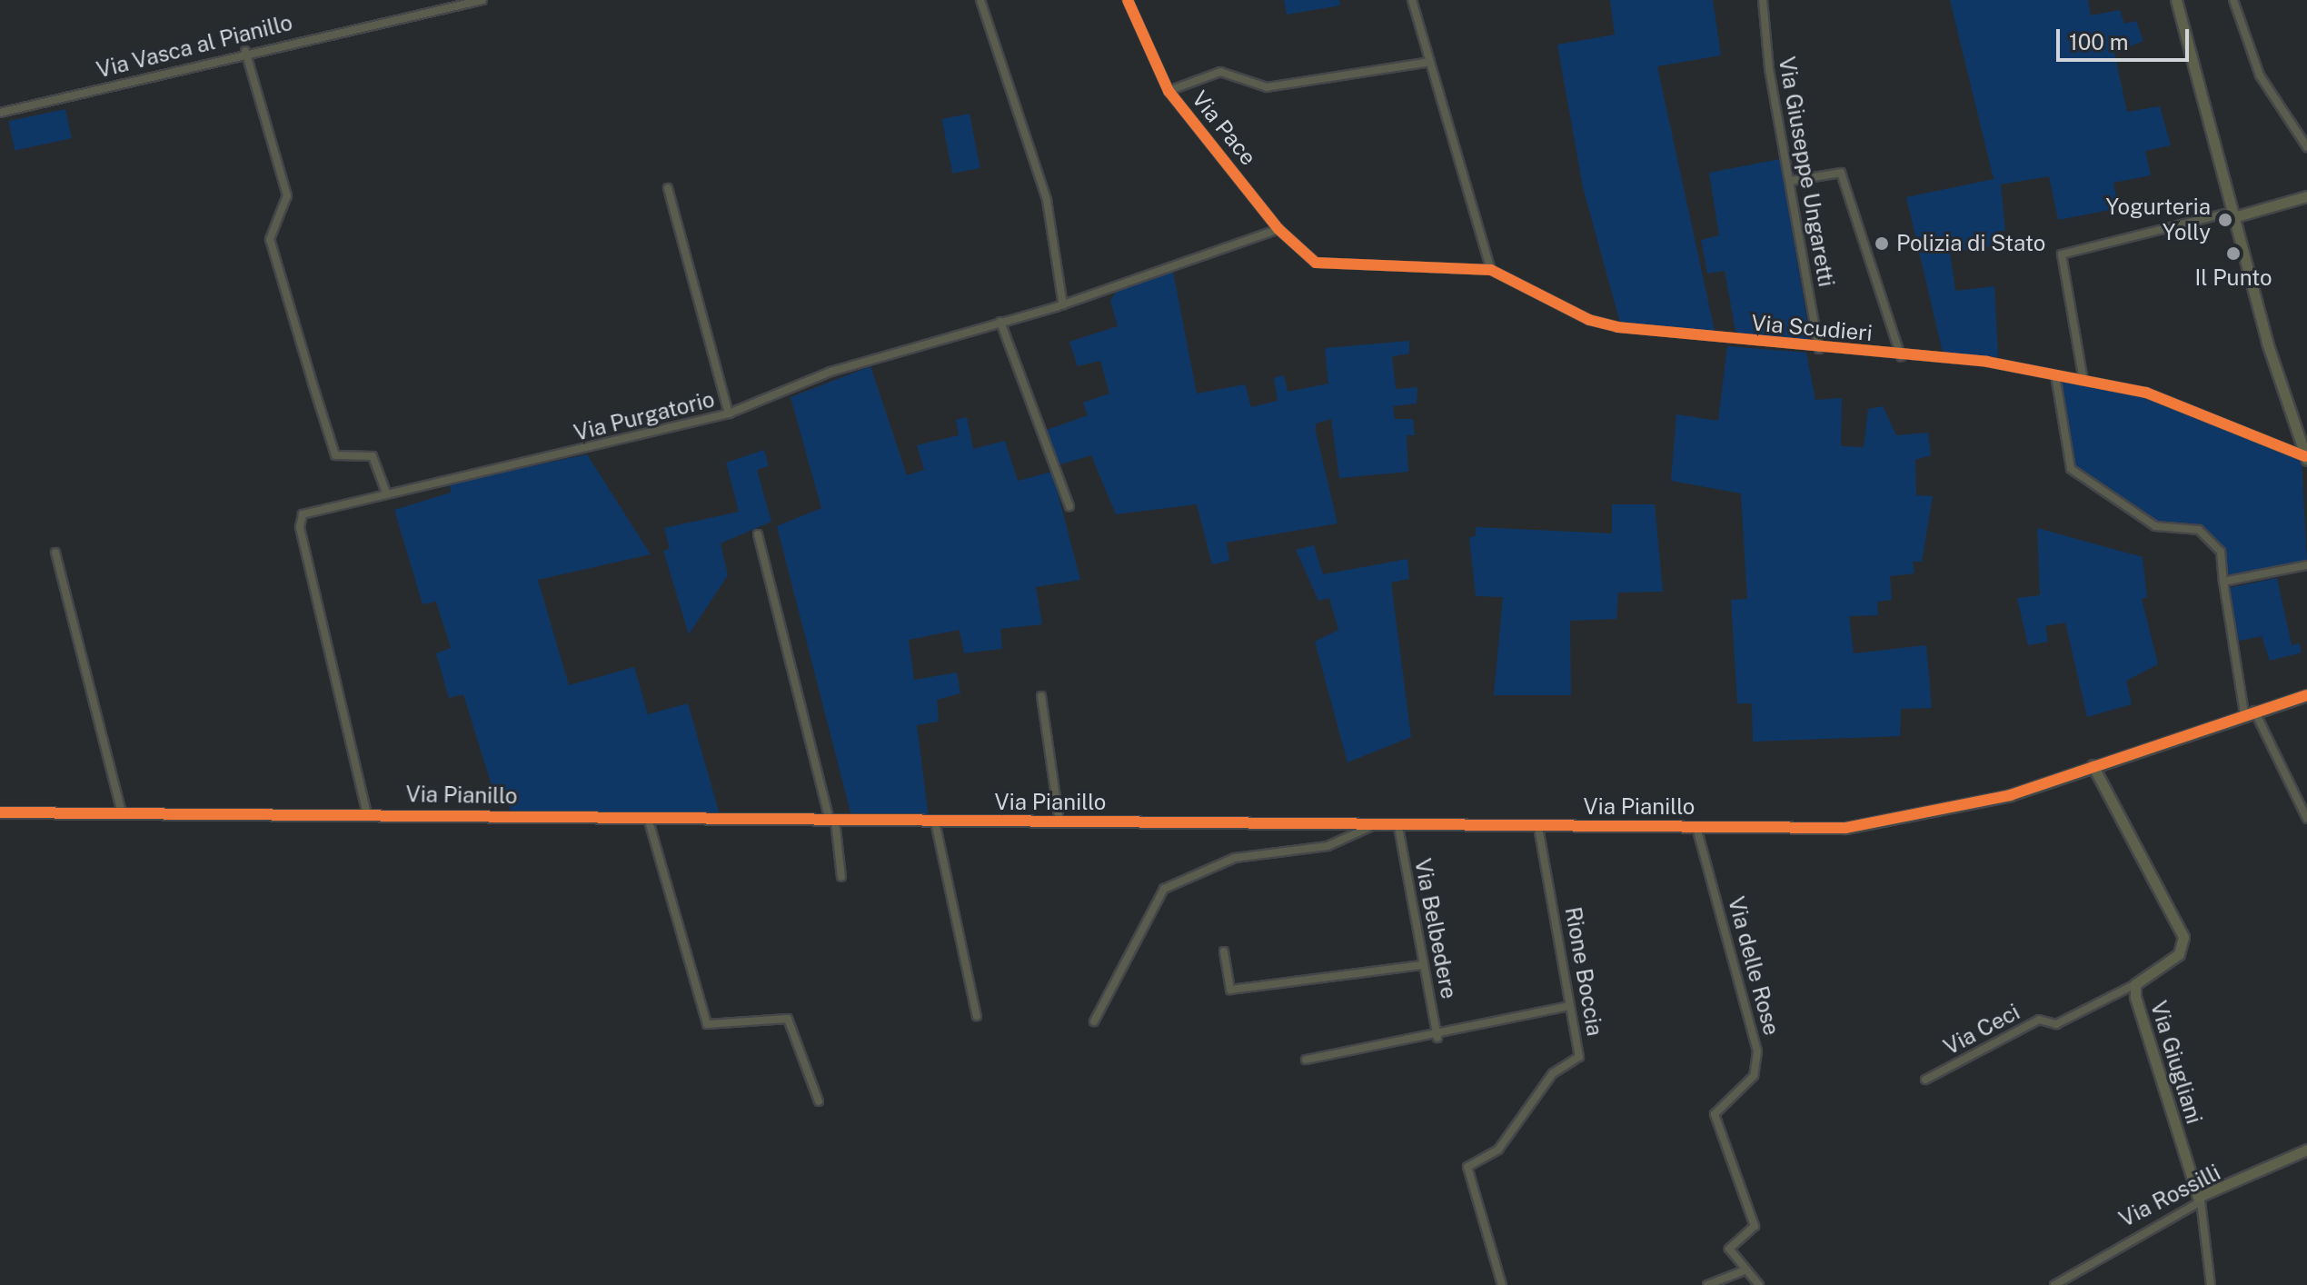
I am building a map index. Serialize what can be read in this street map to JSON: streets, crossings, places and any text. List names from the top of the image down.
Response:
{
  "streets": {
    "street": [
      "Via Vasca al Pianillo",
      "Via Pace",
      "Via Giuseppe Ungaretti",
      "Via Scudieri",
      "Via Purgatorio",
      "Via Pianillo",
      "Via Belbedere",
      "Via delle Rose",
      "Rione Boccia",
      "Via Ceci",
      "Via Giugliani",
      "Via Rossilli"
    ]
  },
  "crossings": [
    ["Via Pace", "Via Scudieri"],
    ["Via Pace", "Via Purgatorio"],
    ["Via Giuseppe Ungaretti", "Via Scudieri"],
    ["Via Purgatorio", "Via Pianillo"],
    ["Via Pianillo", "Via Belbedere"],
    ["Via Pianillo", "Via delle Rose"],
    ["Via Pianillo", "Rione Boccia"],
    ["Via Pianillo", "Via Giugliani"],
    ["Via Ceci", "Via Giugliani"],
    ["Via Giugliani", "Via Rossilli"]
  ],
  "places": ["Yogurteria Yolly", "Polizia di Stato", "Il Punto"],
  "scale_bar": "100 m"
}
